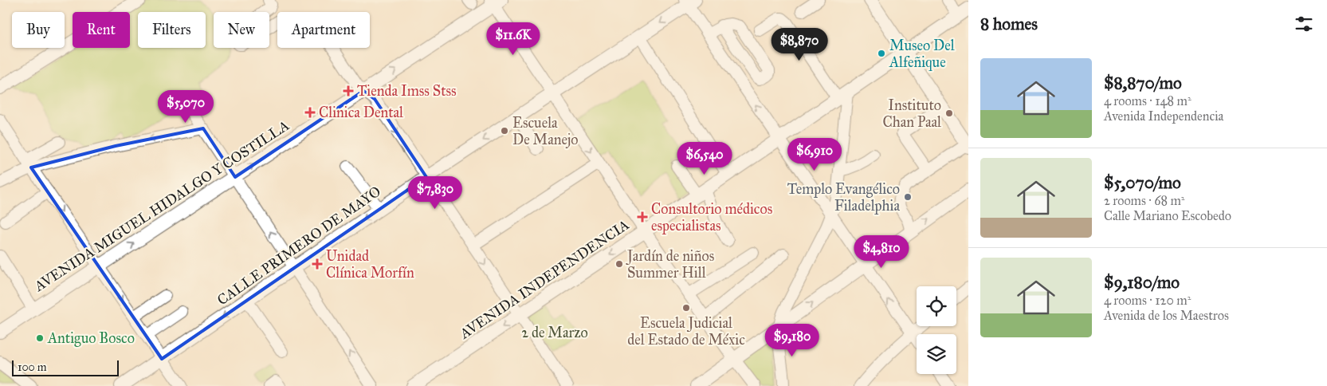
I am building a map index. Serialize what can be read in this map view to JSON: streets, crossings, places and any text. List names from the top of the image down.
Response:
{
  "streets": {
    "main road": ["AVENIDA MIGUEL HIDALGO Y COSTILLA", "CALLE PRIMERO DE MAYO", "AVENIDA INDEPENDENCIA"]
  },
  "one_way": ["AVENIDA MIGUEL HIDALGO Y COSTILLA", "CALLE PRIMERO DE MAYO", "AVENIDA INDEPENDENCIA"],
  "parks": ["2 de Marzo"],
  "places": {
    "other": [
      "Museo Del Alfeñique",
      "Instituto Chan Paal",
      "Escuela De Manejo",
      "Templo Evangélico Filadelphia",
      "Jardín de niños Summer Hill",
      "Escuela Judicial del Estado de Méxic",
      "Antiguo Bosco"
    ],
    "health": [
      "Tienda Imss Stss",
      "Clinica Dental",
      "Consultorio médicos especialistas",
      "Unidad Clínica Morfín"
    ]
  },
  "scale_bar": "100 m",
  "page": {
    "heading": "8 homes",
    "chip": [
      "Buy",
      "Rent",
      "Filters",
      "New",
      "Apartment"
    ],
    "price": [
      "$11.6K",
      "$8,870",
      "$5,070",
      "$6,910",
      "$6,540",
      "$7,830",
      "$4,810",
      "$9,180"
    ],
    "list": [
      {
        "name": "$8,870/mo",
        "note": "4 rooms · 148 m² · Avenida Independencia"
      },
      {
        "name": "$5,070/mo",
        "note": "2 rooms · 68 m² · Calle Mariano Escobedo"
      },
      {
        "name": "$9,180/mo",
        "note": "4 rooms · 120 m² · Avenida de los Maestros"
      }
    ],
    "scale": "100 m"
  }
}
